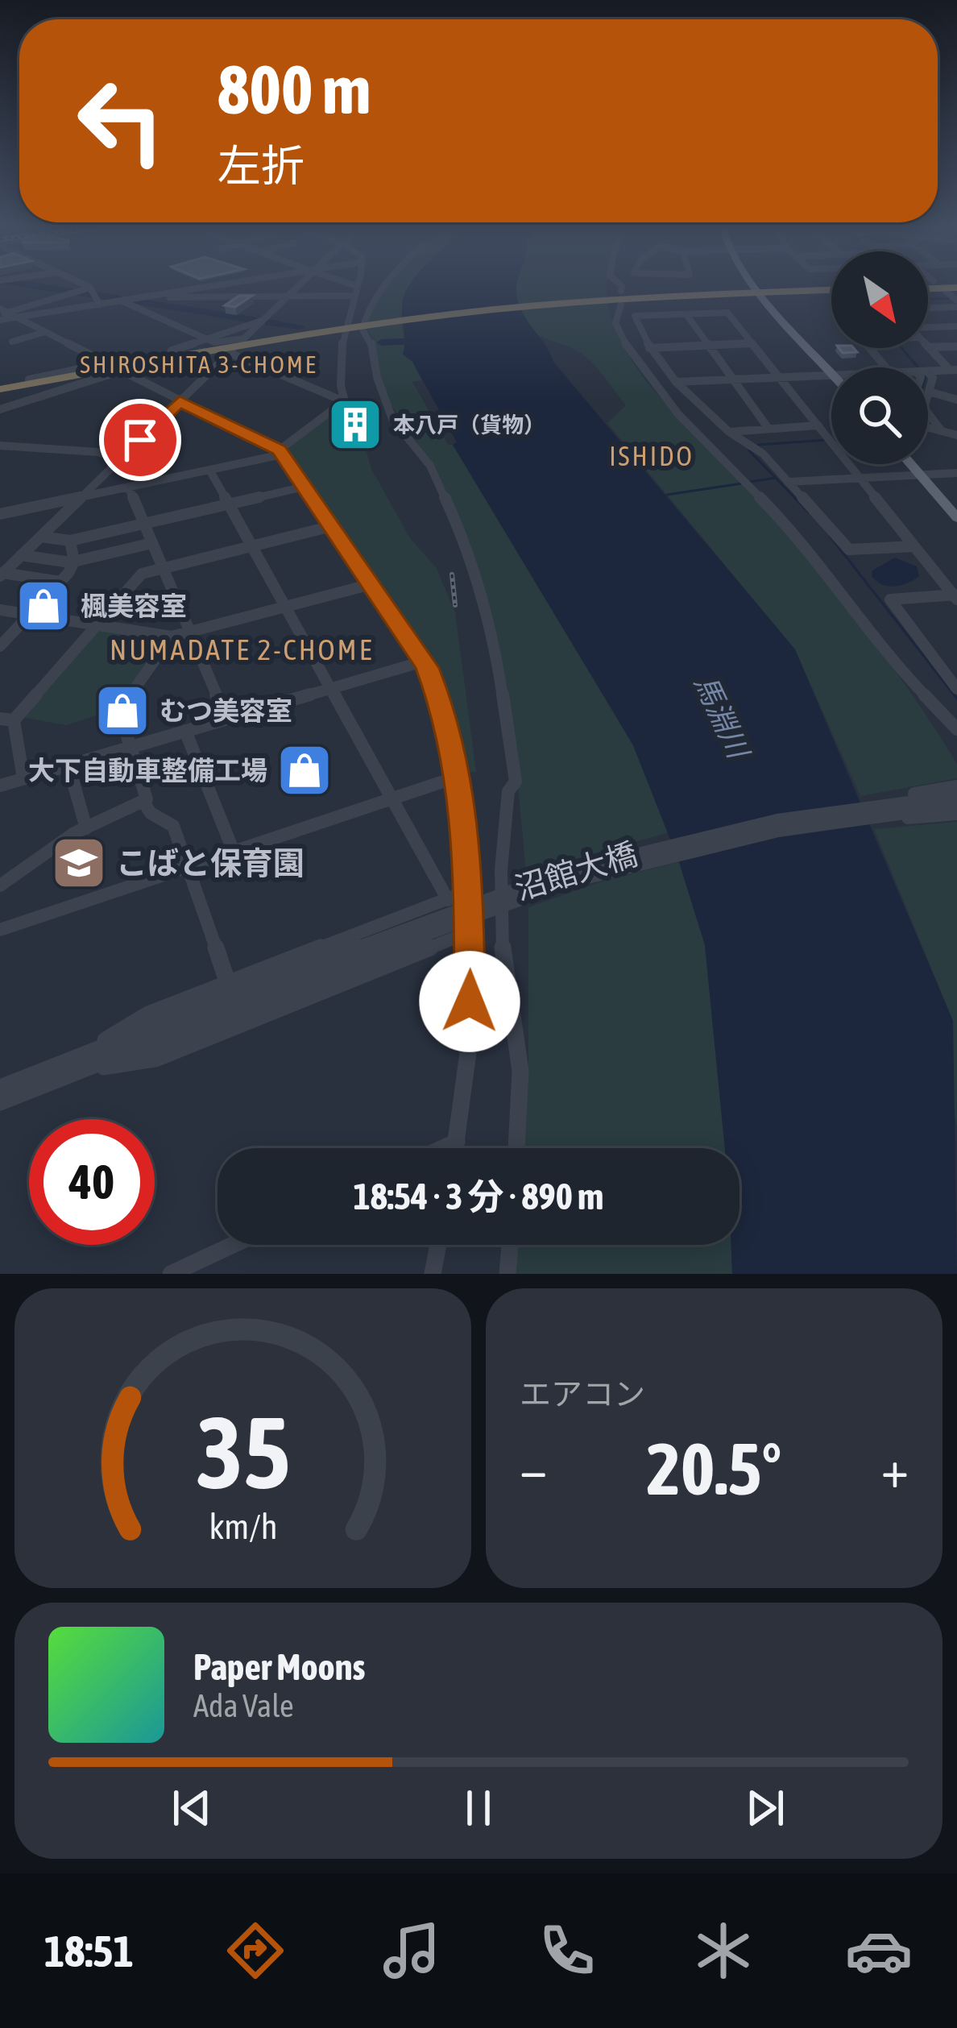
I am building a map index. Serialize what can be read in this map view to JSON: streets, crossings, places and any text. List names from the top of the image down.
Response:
{
  "streets": {
    "street": ["沼館大橋"]
  },
  "districts": ["SHIROSHITA 3-CHOME", "ISHIDO", "NUMADATE 2-CHOME"],
  "water": ["馬淵川"],
  "places": {
    "building": ["本八戸（貨物）"],
    "shop": ["楓美容室", "むつ美容室", "大下自動車整備工場"],
    "school or university": ["こばと保育園"]
  },
  "north": "bottom right",
  "page": {
    "turn": ["800 m", "左折"],
    "limit": "40",
    "trip": "18:54 · 3 分 · 890 m",
    "tile": "エアコン",
    "heat": ["−", "20.5°", "+"],
    "song": ["Paper Moons", "Ada Vale"],
    "tabs": "18:51",
    "gauge": ["35", "km/h"]
  }
}
